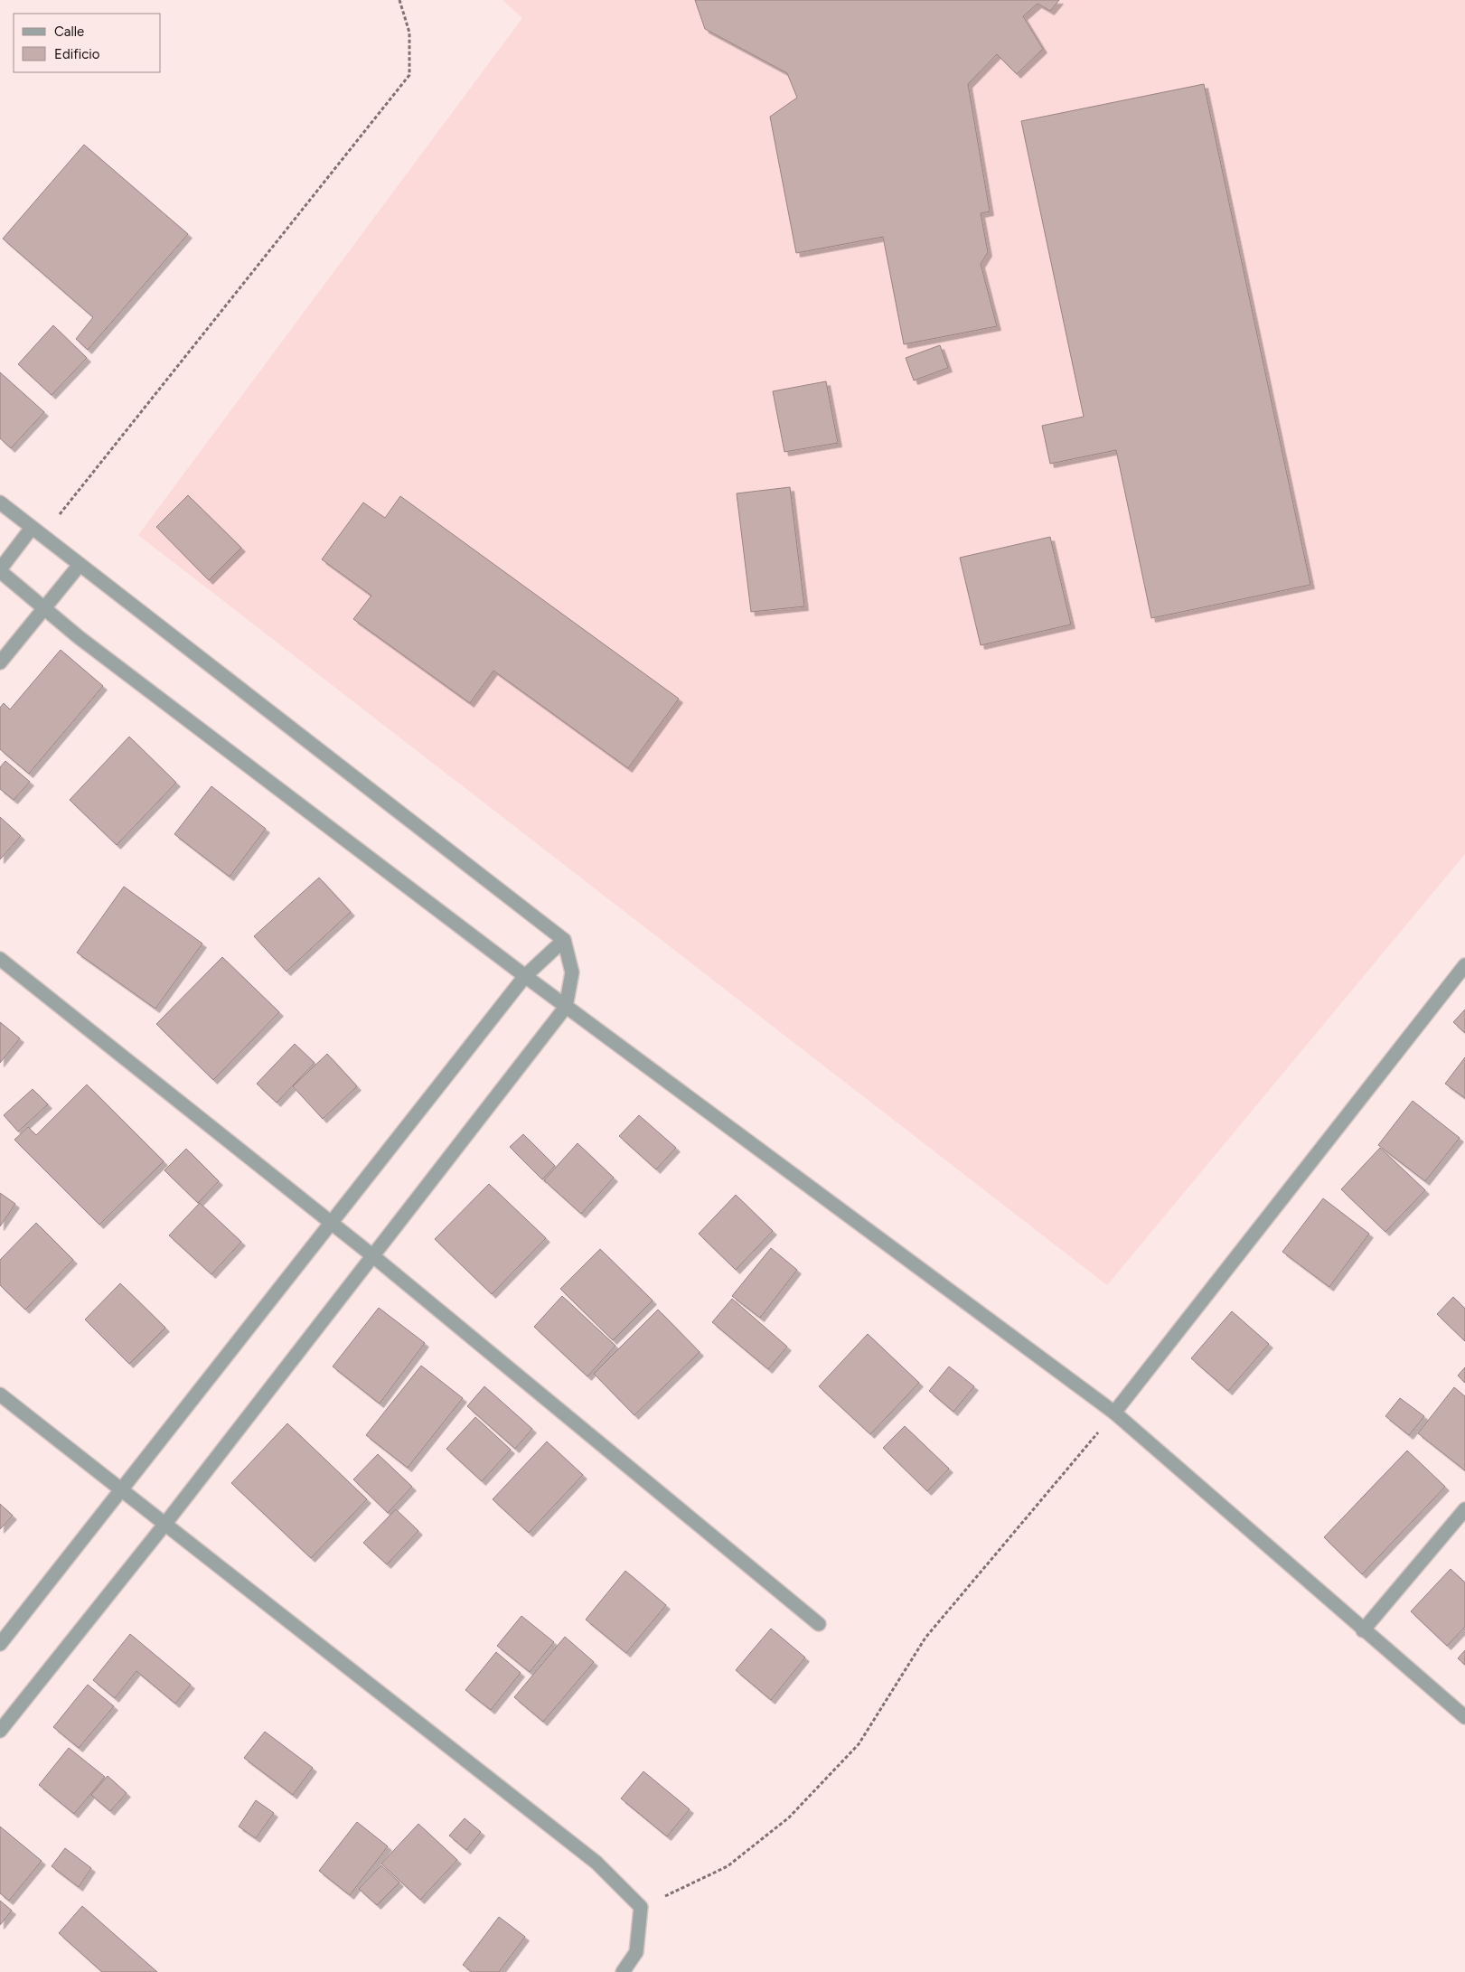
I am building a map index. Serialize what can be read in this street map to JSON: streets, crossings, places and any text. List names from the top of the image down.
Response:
{
  "legend": ["Calle", "Edificio"]
}
